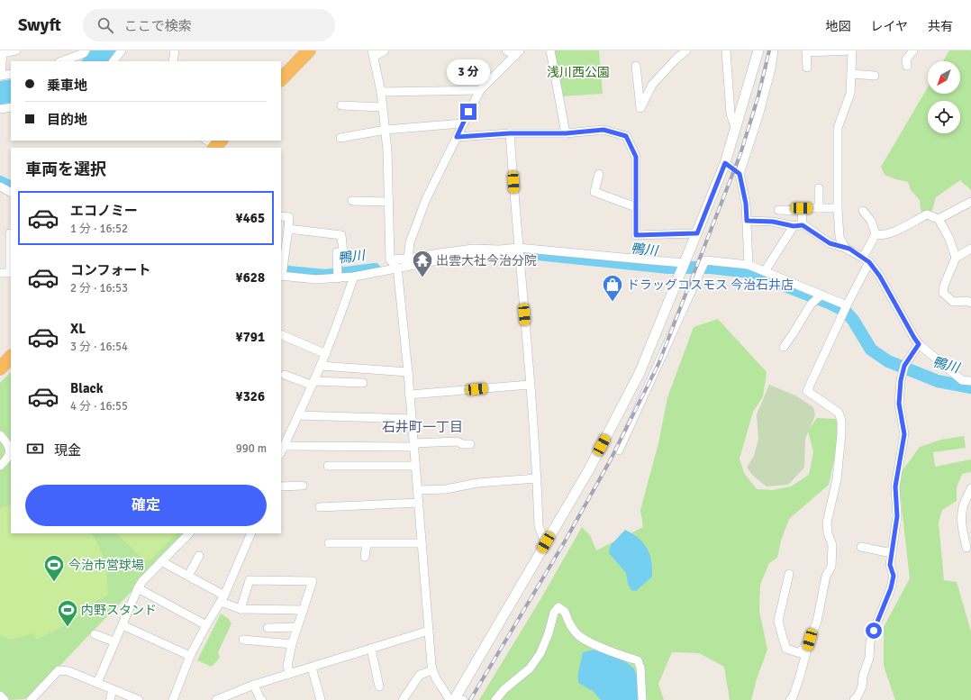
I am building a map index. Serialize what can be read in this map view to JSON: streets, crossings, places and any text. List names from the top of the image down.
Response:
{
  "districts": ["石井町一丁目"],
  "water": ["鴨川"],
  "parks": ["浅川西公園"],
  "places": {
    "temple": ["出雲大社今治分院"],
    "shop": ["ドラッグコスモス 今治石井店"],
    "sports": ["今治市営球場", "内野スタンド"]
  },
  "north": "bottom left",
  "page": {
    "header": "Swyft",
    "search": "ここで検索",
    "nav": ["地図", "レイヤ", "共有"],
    "bubble": "3 分",
    "banner": ["乗車地", "目的地"],
    "heading": "車両を選択",
    "list": [
      {
        "name": "エコノミー",
        "note": "1 分 · 16:52",
        "value": "¥465"
      },
      {
        "name": "コンフォート",
        "note": "2 分 · 16:53",
        "value": "¥628"
      },
      {
        "name": "XL",
        "note": "3 分 · 16:54",
        "value": "¥791"
      },
      {
        "name": "Black",
        "note": "4 分 · 16:55",
        "value": "¥326"
      }
    ],
    "pay": ["現金", "990 m"],
    "buttons": "確定"
  }
}
